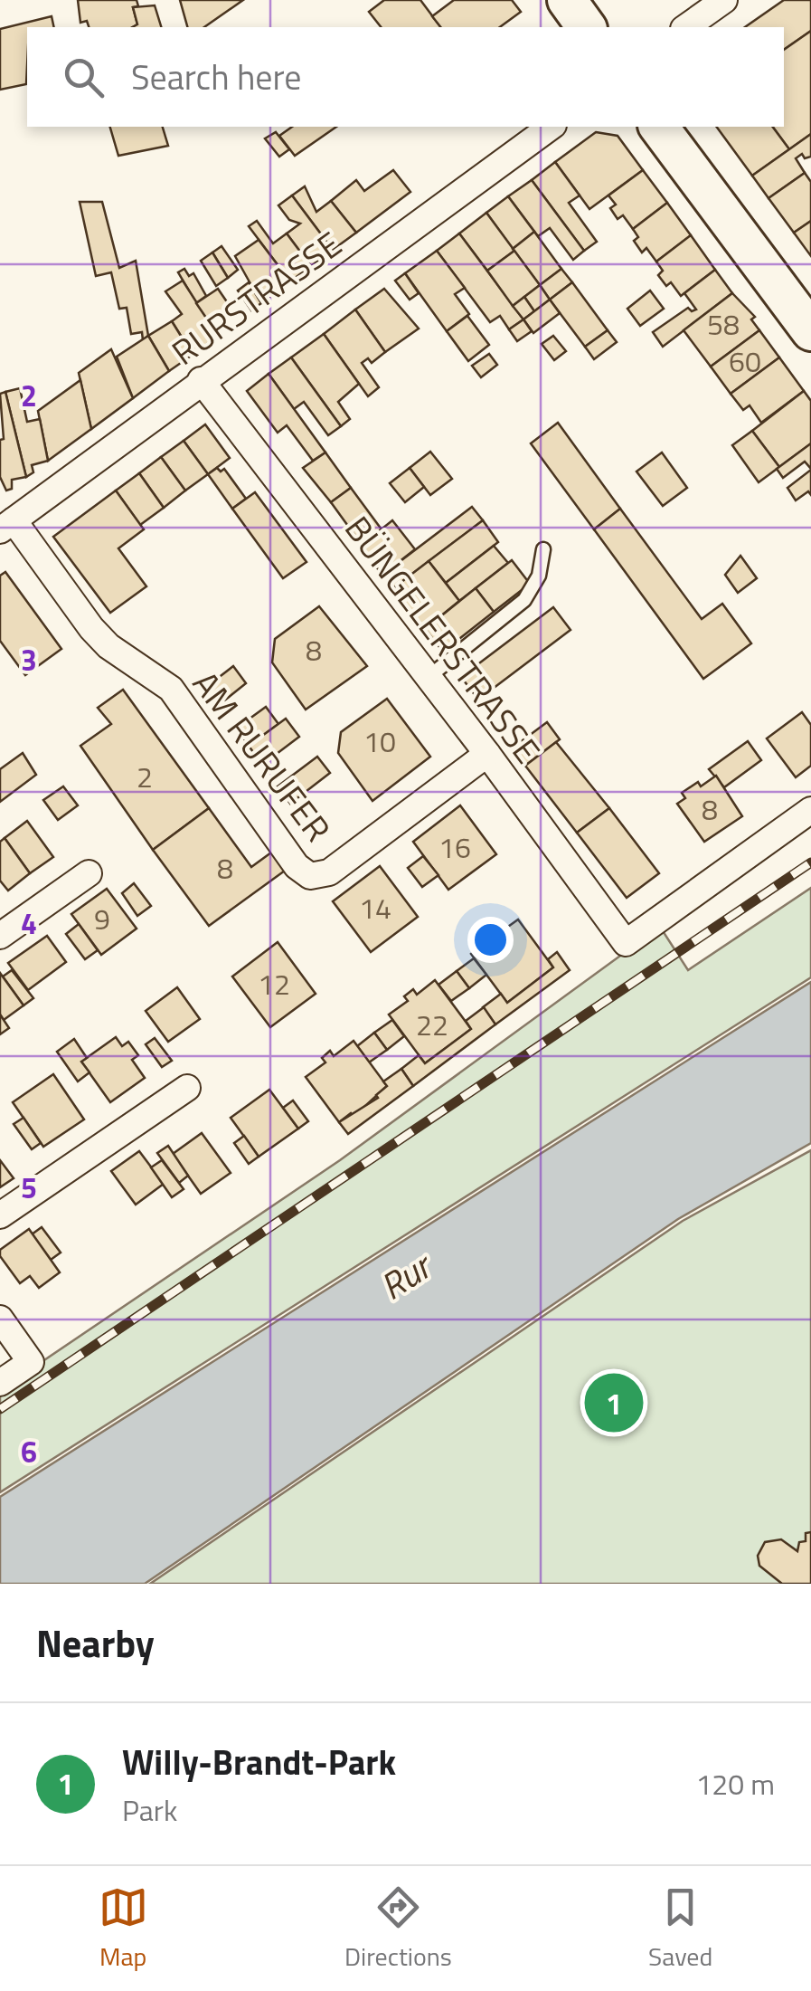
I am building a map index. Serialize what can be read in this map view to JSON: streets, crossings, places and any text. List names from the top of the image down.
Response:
{
  "streets": {
    "street": ["RURSTRASSE", "BÜNGELERSTRASSE", "AM RURUFER"]
  },
  "crossings": [
    ["RURSTRASSE", "BÜNGELERSTRASSE"],
    ["RURSTRASSE", "AM RURUFER"],
    ["BÜNGELERSTRASSE", "AM RURUFER"]
  ],
  "water": ["Rur"],
  "house_numbers": [
    "58",
    "60",
    "8",
    "10",
    "2",
    "8",
    "16",
    "8",
    "14",
    "9",
    "12",
    "22"
  ],
  "page": {
    "search": "Search here",
    "pins": "1",
    "heading": "Nearby",
    "list": [
      {
        "mark": "1",
        "name": "Willy-Brandt-Park",
        "note": "Park",
        "value": "120 m"
      }
    ],
    "nav": ["Map", "Directions", "Saved"]
  },
  "grid": {
    "rows": [
      "2",
      "3",
      "4",
      "5",
      "6"
    ]
  }
}
